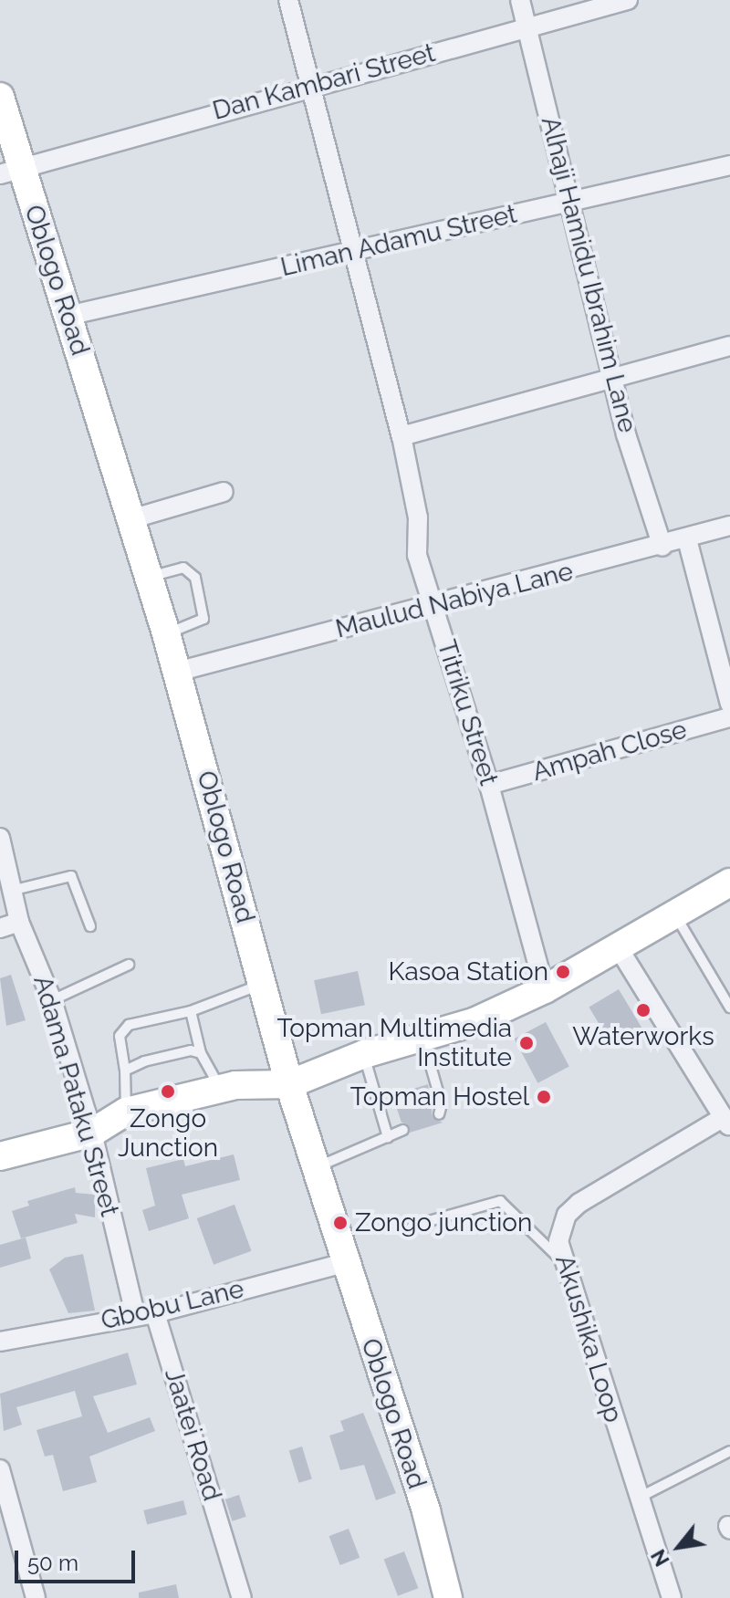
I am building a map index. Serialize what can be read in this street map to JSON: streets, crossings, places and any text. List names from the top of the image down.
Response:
{
  "streets": {
    "main road": ["Oblogo Road"],
    "street": [
      "Dan Kambari Street",
      "Liman Adamu Street",
      "Alhaji Hamidu Ibrahim Lane",
      "Maulud Nabiya Lane",
      "Titriku Street",
      "Ampah Close",
      "Adama Pataku Street",
      "Gbobu Lane",
      "Akushika Loop",
      "Jaatei Road"
    ]
  },
  "crossings": [
    ["Dan Kambari Street", "Alhaji Hamidu Ibrahim Lane"],
    ["Dan Kambari Street", "Oblogo Road"],
    ["Dan Kambari Street", "Titriku Street"],
    ["Liman Adamu Street", "Alhaji Hamidu Ibrahim Lane"],
    ["Liman Adamu Street", "Oblogo Road"],
    ["Liman Adamu Street", "Titriku Street"],
    ["Alhaji Hamidu Ibrahim Lane", "Maulud Nabiya Lane"],
    ["Oblogo Road", "Maulud Nabiya Lane"],
    ["Oblogo Road", "Gbobu Lane"],
    ["Maulud Nabiya Lane", "Titriku Street"],
    ["Titriku Street", "Ampah Close"],
    ["Adama Pataku Street", "Gbobu Lane"],
    ["Gbobu Lane", "Jaatei Road"]
  ],
  "places": [
    "Kasoa Station",
    "Waterworks",
    "Topman Multimedia Institute",
    "Zongo Junction",
    "Topman Hostel",
    "Zongo junction"
  ],
  "scale_bar": "50 m",
  "north": "bottom left"
}
